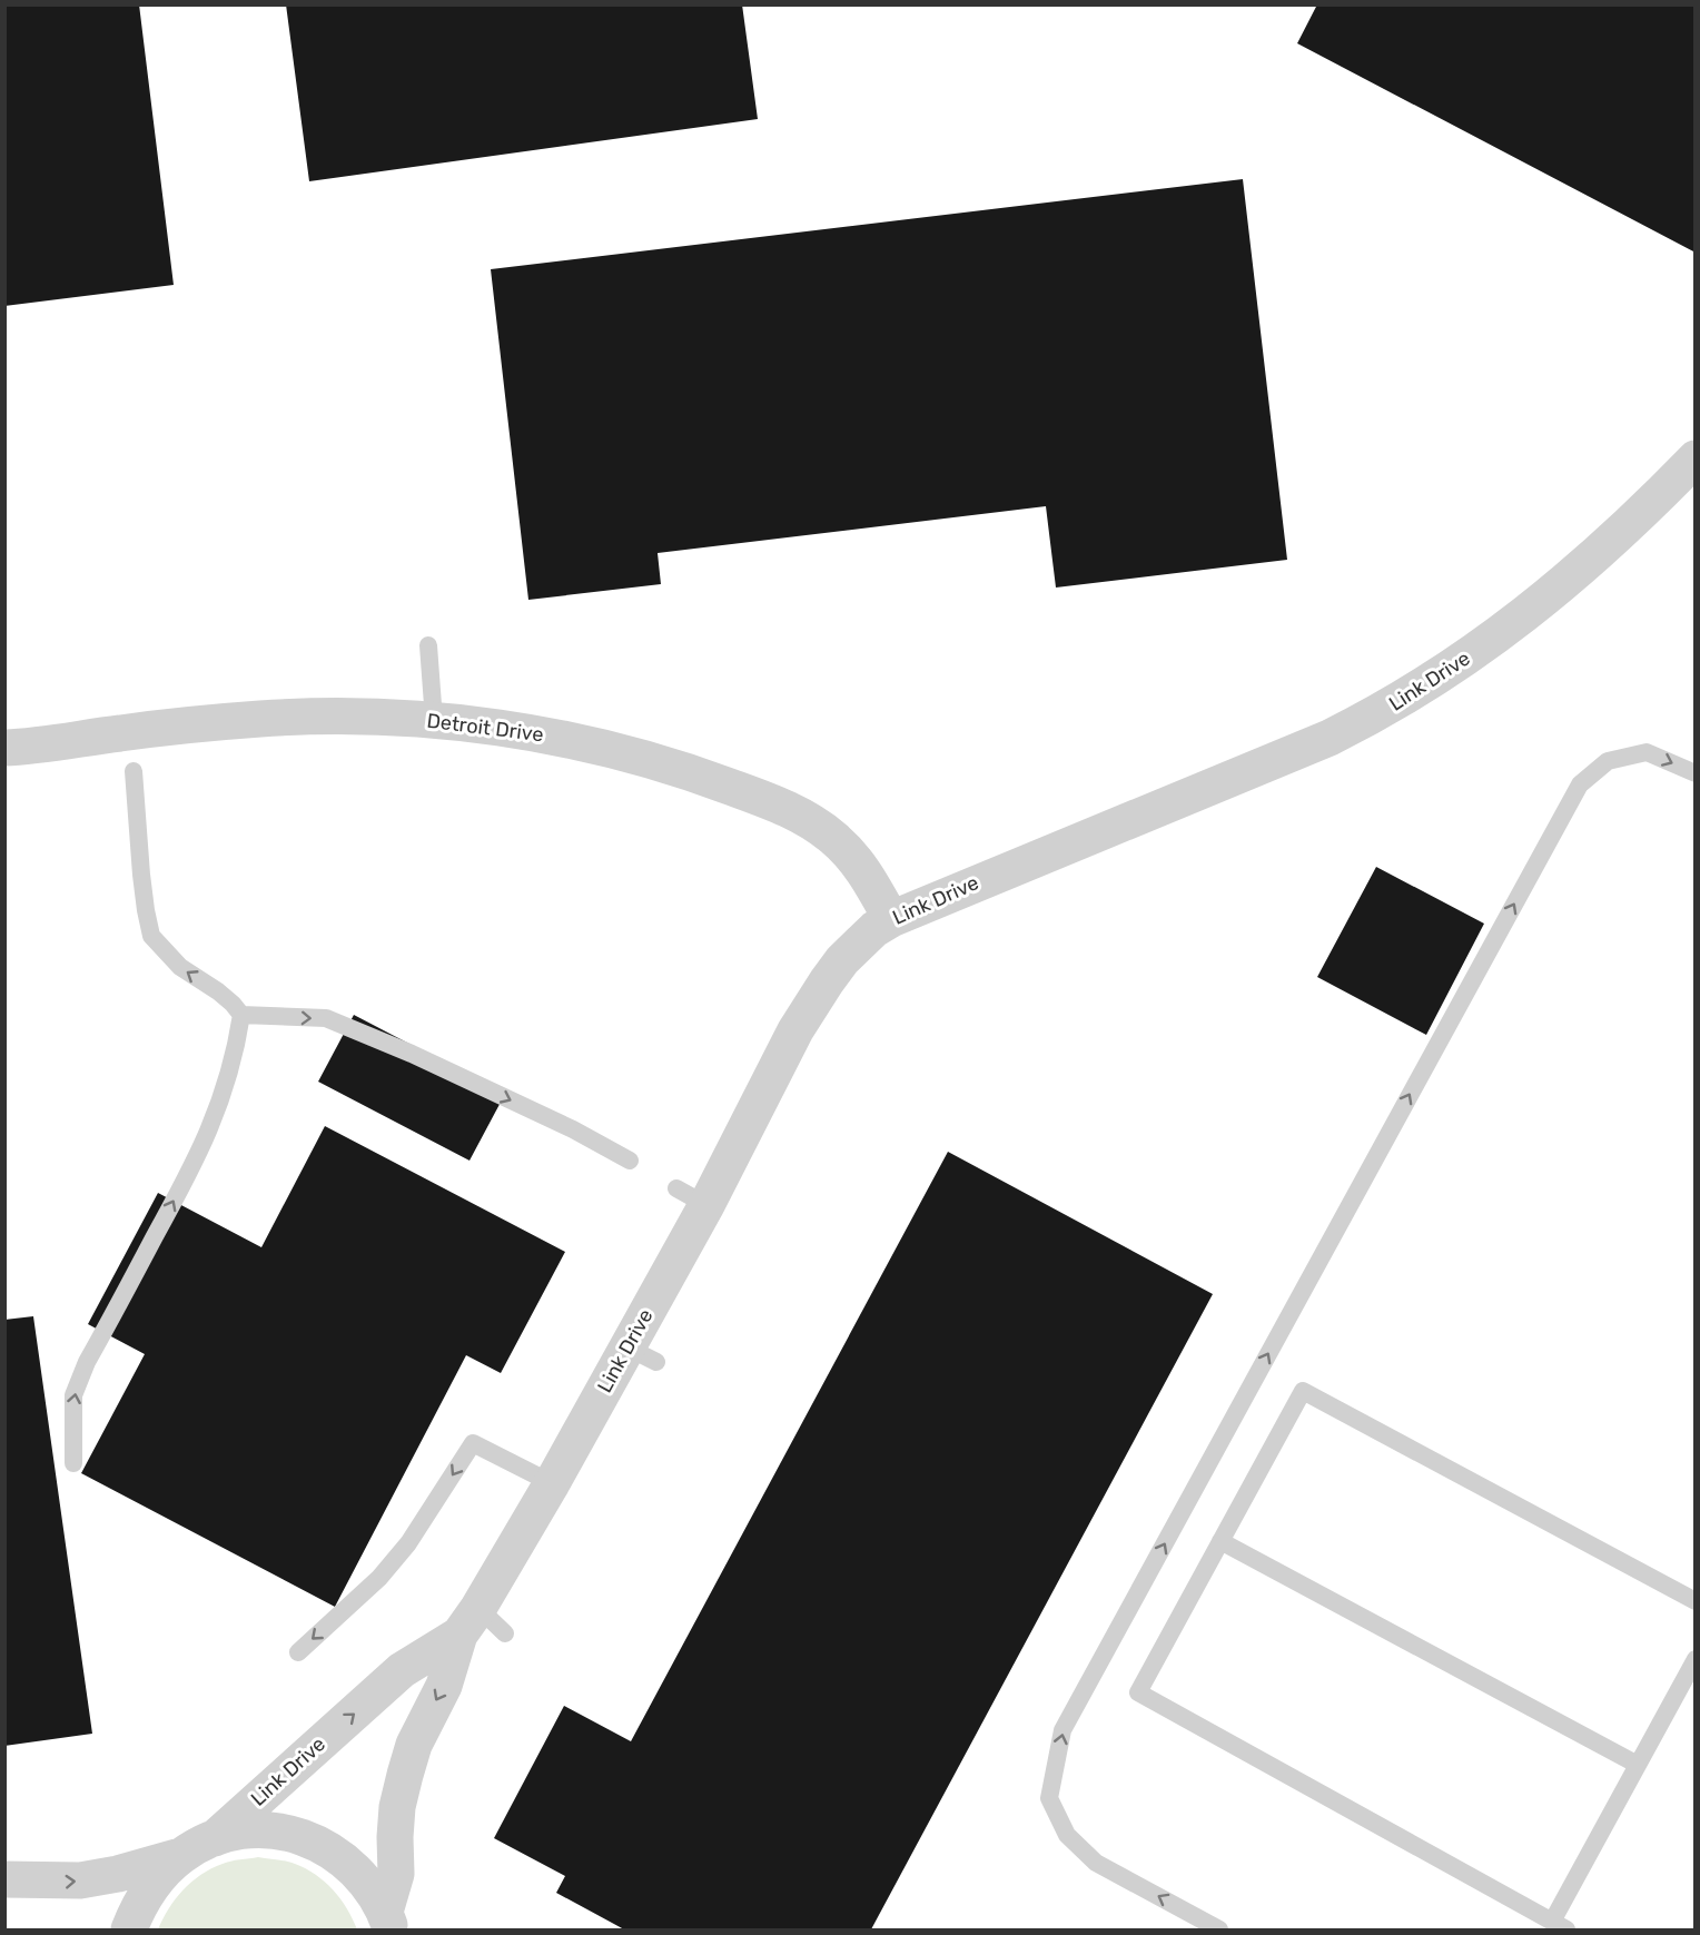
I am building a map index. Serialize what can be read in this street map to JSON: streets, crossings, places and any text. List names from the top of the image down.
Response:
{
  "streets": {
    "street": ["Link Drive", "Detroit Drive"]
  },
  "crossings": [
    ["Link Drive", "Detroit Drive"]
  ]
}
